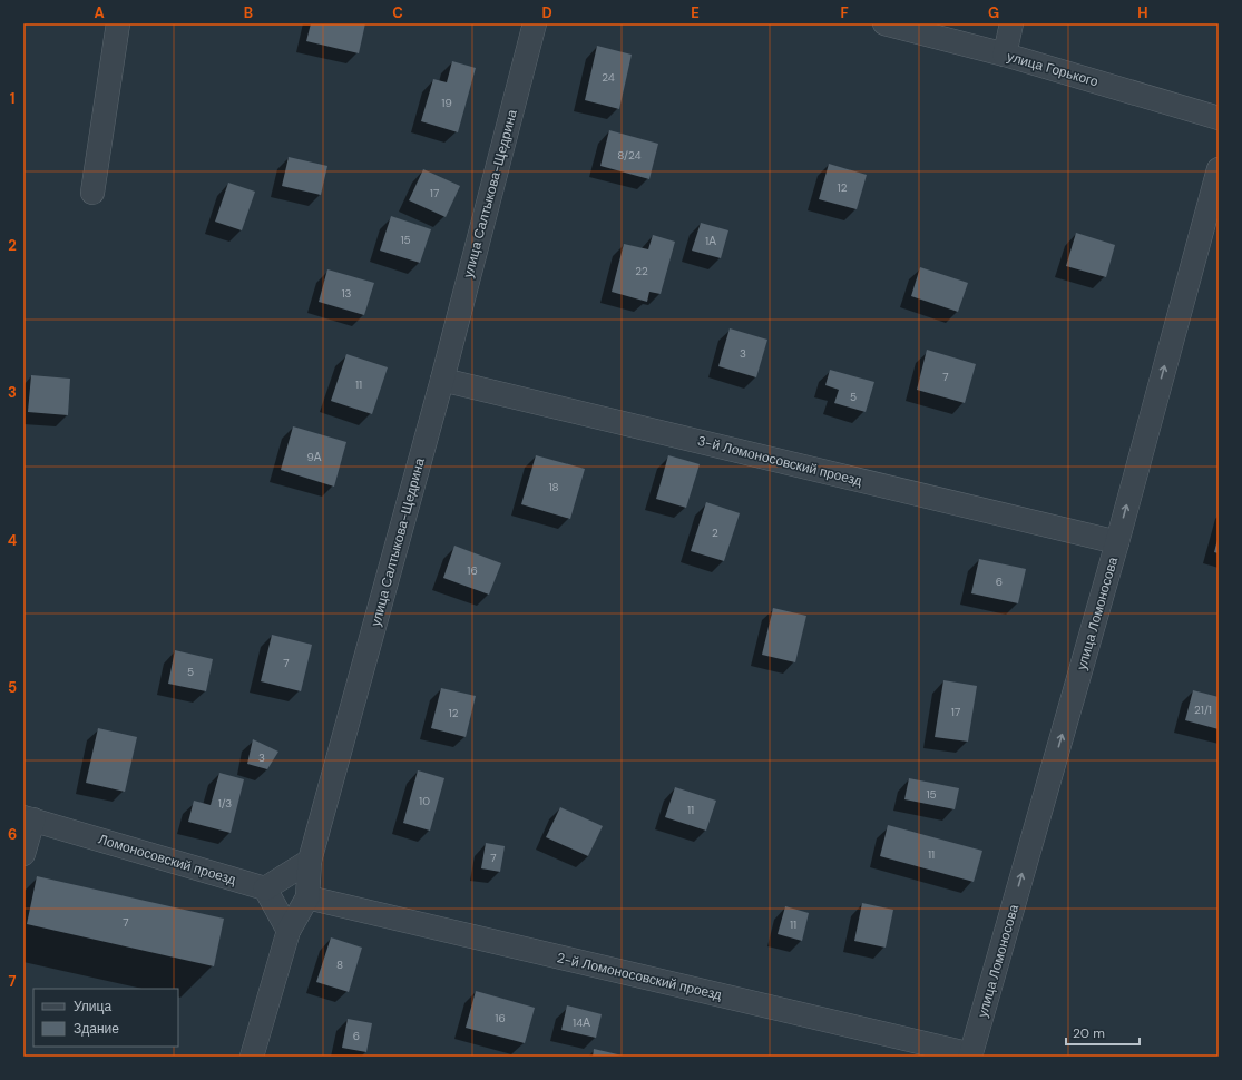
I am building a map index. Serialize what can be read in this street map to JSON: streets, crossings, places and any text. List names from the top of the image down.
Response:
{
  "streets": {
    "street": [
      "улица Горького",
      "улица Салтыкова-Щедрина",
      "3-й Ломоносовский проезд",
      "улица Ломоносова",
      "Ломоносовский проезд",
      "2-й Ломоносовский проезд"
    ]
  },
  "crossings": [
    ["улица Салтыкова-Щедрина", "3-й Ломоносовский проезд"],
    ["улица Салтыкова-Щедрина", "2-й Ломоносовский проезд"],
    ["3-й Ломоносовский проезд", "улица Ломоносова"],
    ["улица Ломоносова", "2-й Ломоносовский проезд"]
  ],
  "one_way": ["улица Ломоносова"],
  "house_numbers": [
    "24",
    "19",
    "8/24",
    "12",
    "17",
    "15",
    "1А",
    "22",
    "13",
    "3",
    "7",
    "11",
    "5",
    "9А",
    "18",
    "2",
    "16",
    "6",
    "7",
    "5",
    "21/1",
    "17",
    "12",
    "3",
    "15",
    "10",
    "1/3",
    "11",
    "11",
    "7",
    "7",
    "11",
    "8",
    "16",
    "14А",
    "6"
  ],
  "legend": ["Улица", "Здание"],
  "scale_bar": "20 m",
  "grid": {
    "columns": [
      "A",
      "B",
      "C",
      "D",
      "E",
      "F",
      "G",
      "H"
    ],
    "rows": [
      "1",
      "2",
      "3",
      "4",
      "5",
      "6",
      "7"
    ]
  }
}
